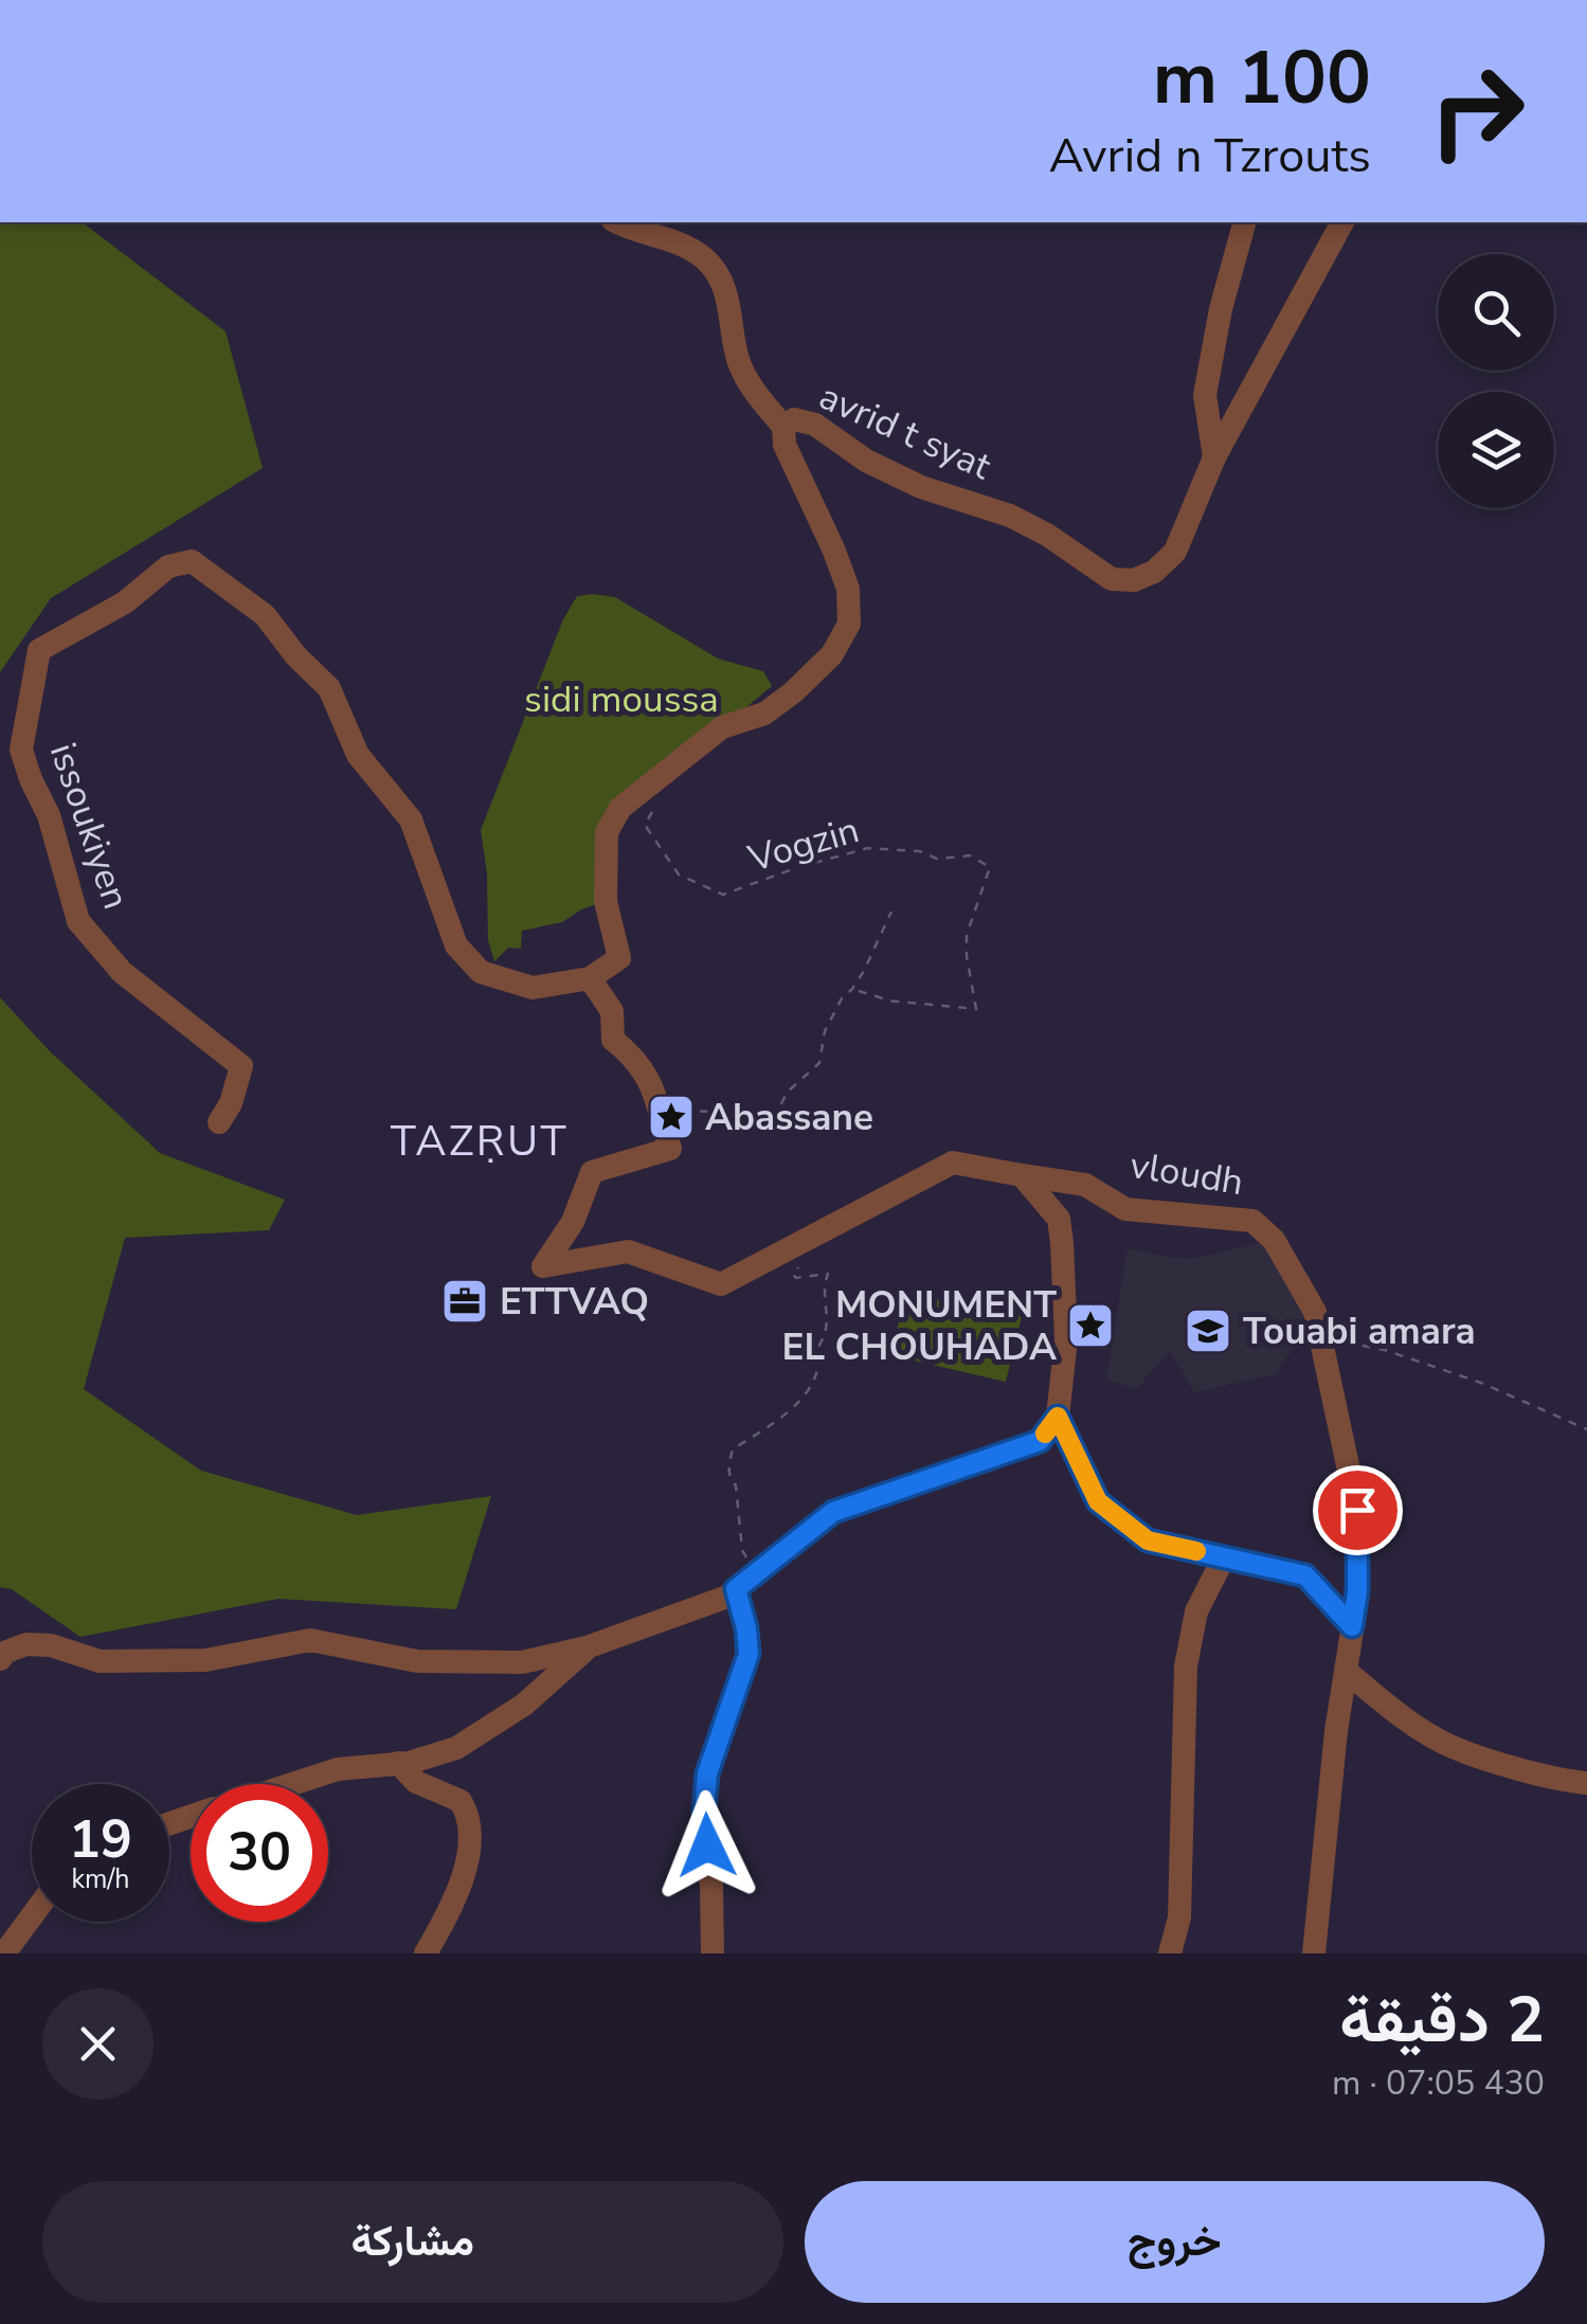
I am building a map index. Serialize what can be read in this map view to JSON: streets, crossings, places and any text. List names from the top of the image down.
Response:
{
  "streets": {
    "street": ["avrid t syat", "issoukiyen", "vloudh"],
    "path": ["Vogzin"]
  },
  "crossings": [
    ["avrid t syat", "issoukiyen"]
  ],
  "districts": ["TAZṚUT"],
  "parks": ["sidi moussa"],
  "places": {
    "place": ["Abassane", "MONUMENT EL CHOUHADA"],
    "office": ["ETTVAQ"],
    "school or university": ["Touabi amara"]
  },
  "page": {
    "turn": ["100 m", "Avrid n Tzrouts"],
    "speed": "19 km/h",
    "limit": "30",
    "heading": ["2 دقيقة", "430 m · 07:05"],
    "buttons": ["خروج", "مشاركة"]
  }
}
